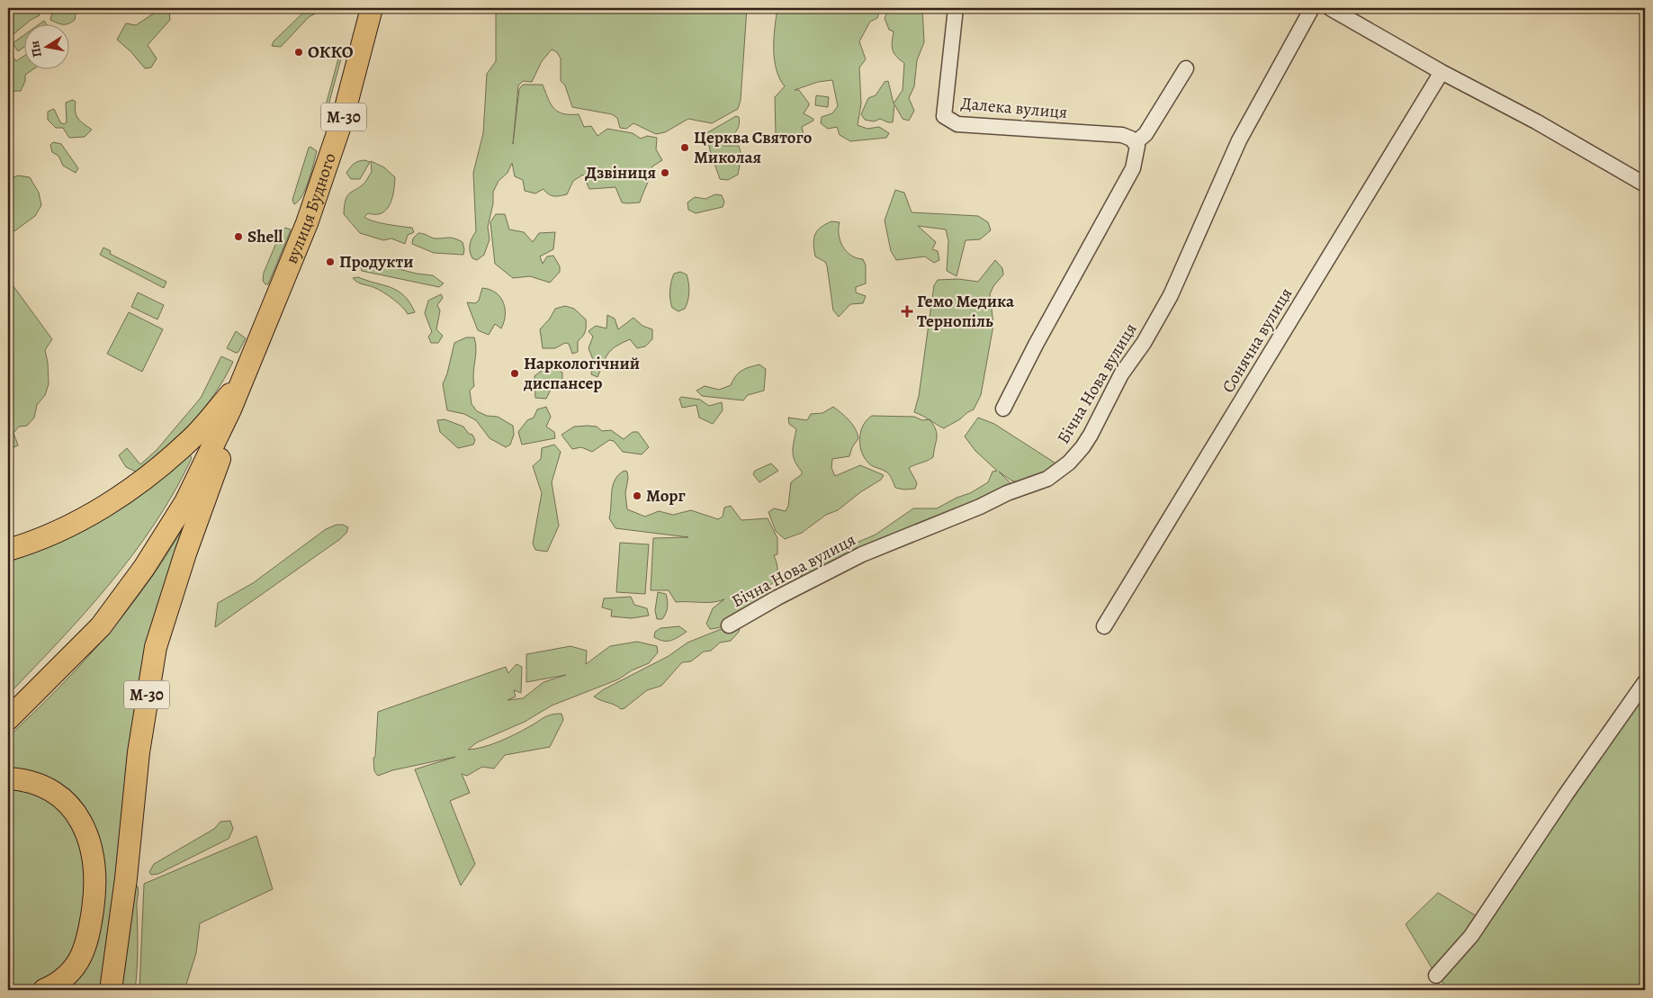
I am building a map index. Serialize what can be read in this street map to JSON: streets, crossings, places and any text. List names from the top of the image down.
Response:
{
  "streets": {
    "highway": ["М-30", "вулиця Будного"],
    "street": ["Далека вулиця", "Сонячна вулиця", "Бічна Нова вулиця"]
  },
  "crossings": [
    ["М-30", "вулиця Будного"]
  ],
  "places": {
    "other": [
      "ОККО",
      "Церква Святого Миколая",
      "Дзвіниця",
      "Shell",
      "Продукти",
      "Наркологічний диспансер",
      "Морг"
    ],
    "health": ["Гемо Медика Тернопіль"]
  },
  "north": "left"
}
